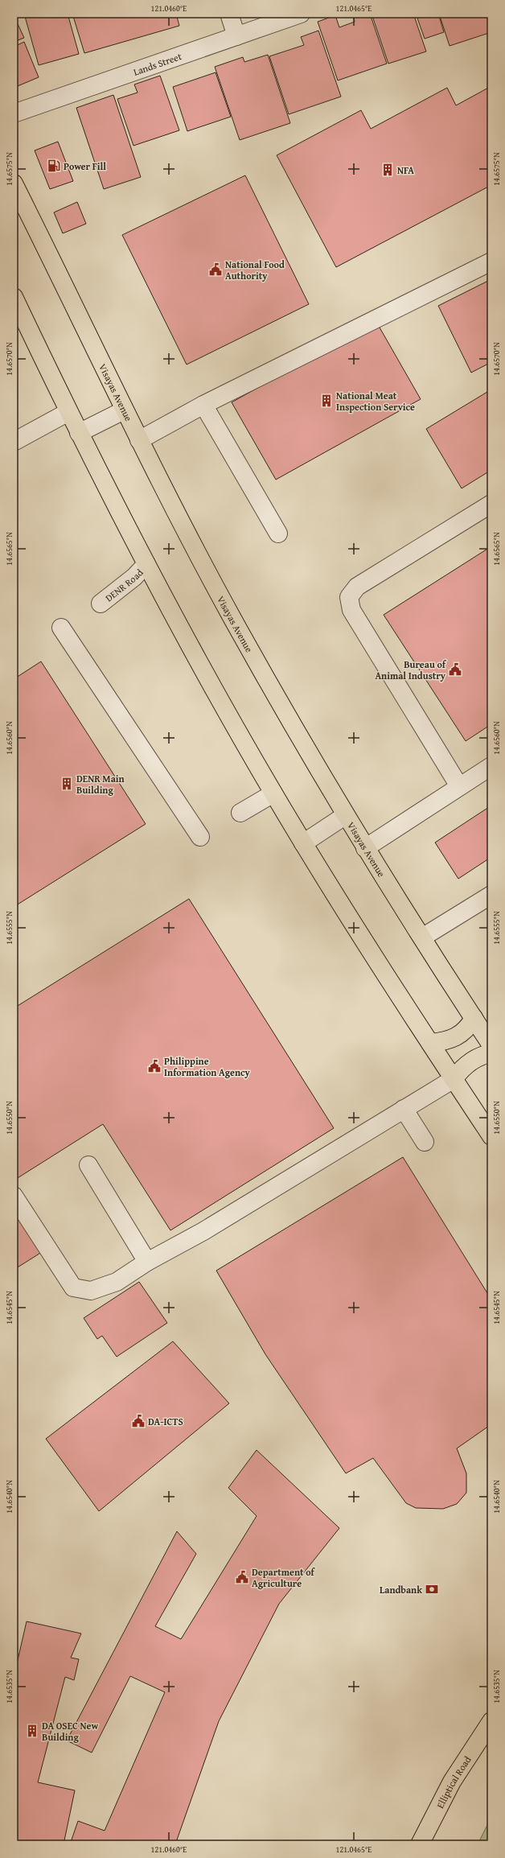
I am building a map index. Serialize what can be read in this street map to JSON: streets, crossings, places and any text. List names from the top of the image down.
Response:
{
  "streets": {
    "main road": ["Visayas Avenue", "Elliptical Road"],
    "street": ["Lands Street", "DENR Road"]
  },
  "places": {
    "fuel station": ["Power Fill"],
    "building": [
      "NFA",
      "National Meat Inspection Service",
      "DENR Main Building",
      "DA OSEC New Building"
    ],
    "public building": [
      "National Food Authority",
      "Bureau of Animal Industry",
      "Philippine Information Agency",
      "DA-ICTS",
      "Department of Agriculture"
    ],
    "bank": ["Landbank"]
  },
  "coordinates": [
    "121.0460°E",
    "121.0465°E",
    "14.6575°N",
    "14.6570°N",
    "14.6565°N",
    "14.6560°N",
    "14.6555°N",
    "14.6550°N",
    "14.6545°N",
    "14.6540°N",
    "14.6535°N"
  ]
}
